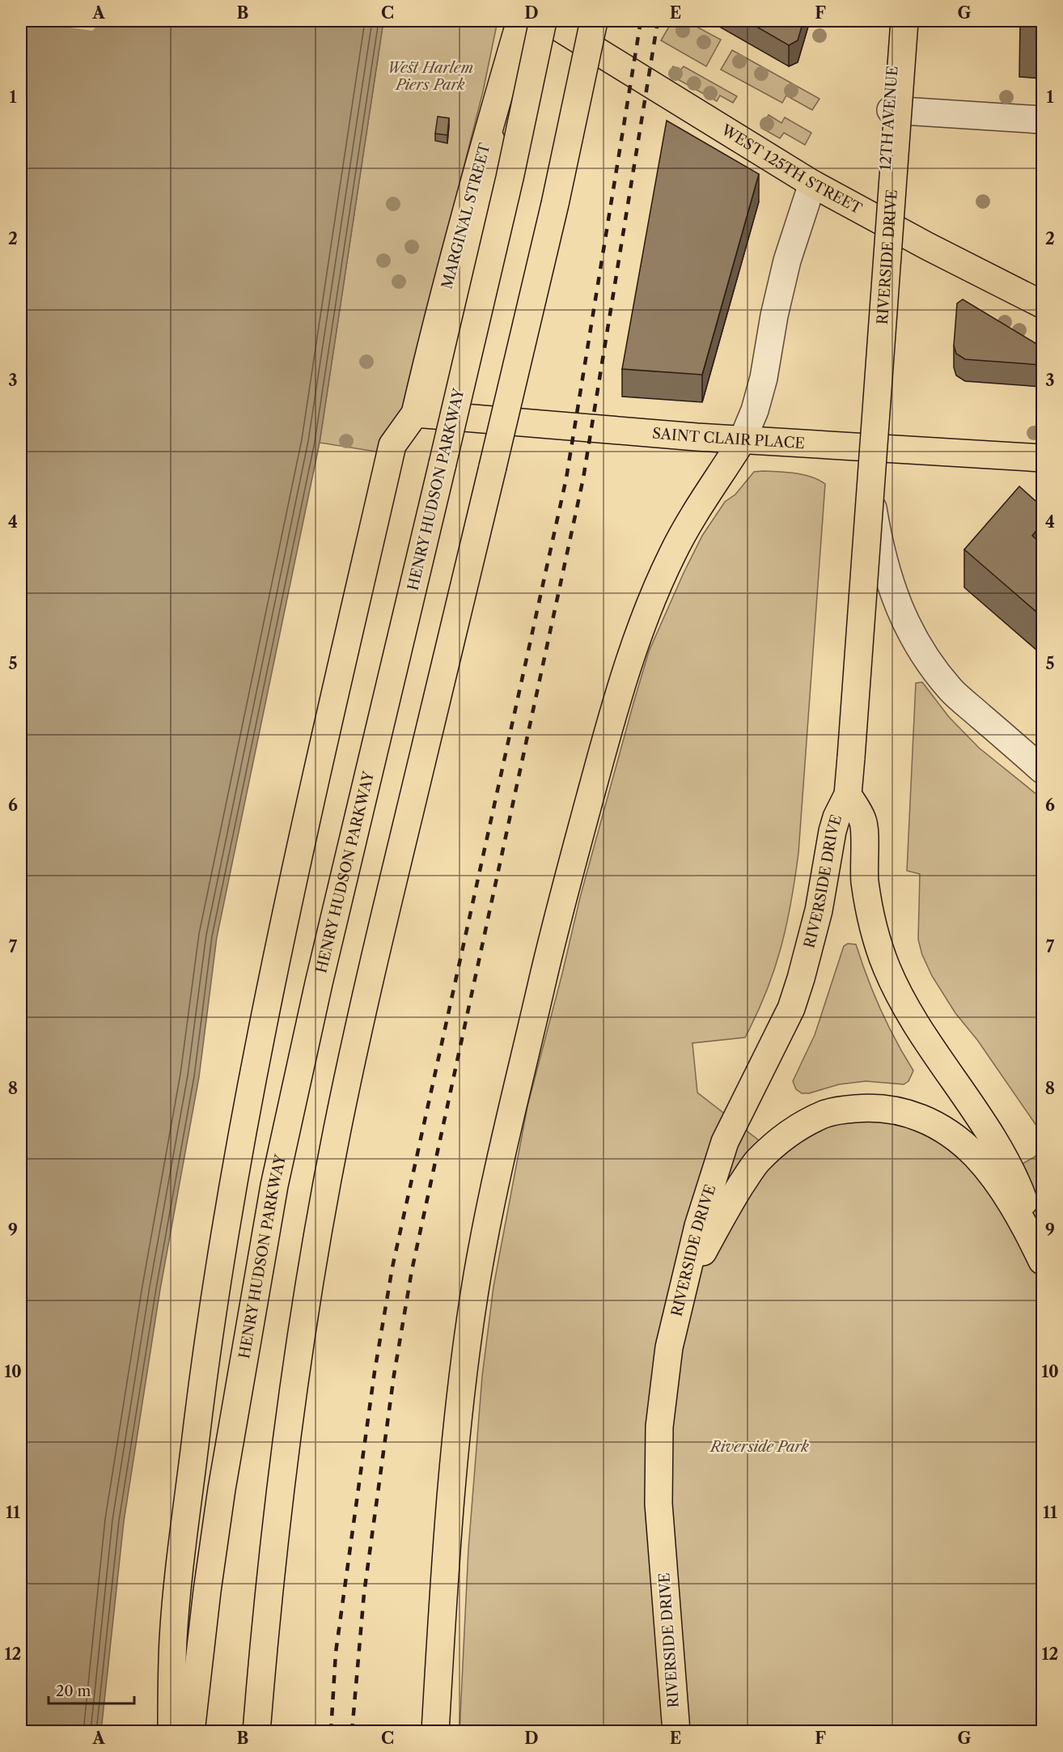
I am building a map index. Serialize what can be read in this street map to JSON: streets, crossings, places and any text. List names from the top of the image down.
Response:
{
  "streets": {
    "main road": [
      "WEST 125TH STREET",
      "MARGINAL STREET",
      "RIVERSIDE DRIVE",
      "SAINT CLAIR PLACE",
      "HENRY HUDSON PARKWAY"
    ],
    "street": ["12TH AVENUE"]
  },
  "crossings": [
    ["12TH AVENUE", "WEST 125TH STREET"],
    ["12TH AVENUE", "SAINT CLAIR PLACE"],
    ["MARGINAL STREET", "SAINT CLAIR PLACE"]
  ],
  "parks": ["West Harlem Piers Park", "Riverside Park"],
  "scale_bar": "20 m",
  "grid": {
    "columns": [
      "A",
      "B",
      "C",
      "D",
      "E",
      "F",
      "G"
    ],
    "rows": [
      "1",
      "2",
      "3",
      "4",
      "5",
      "6",
      "7",
      "8",
      "9",
      "10",
      "11",
      "12"
    ]
  }
}
